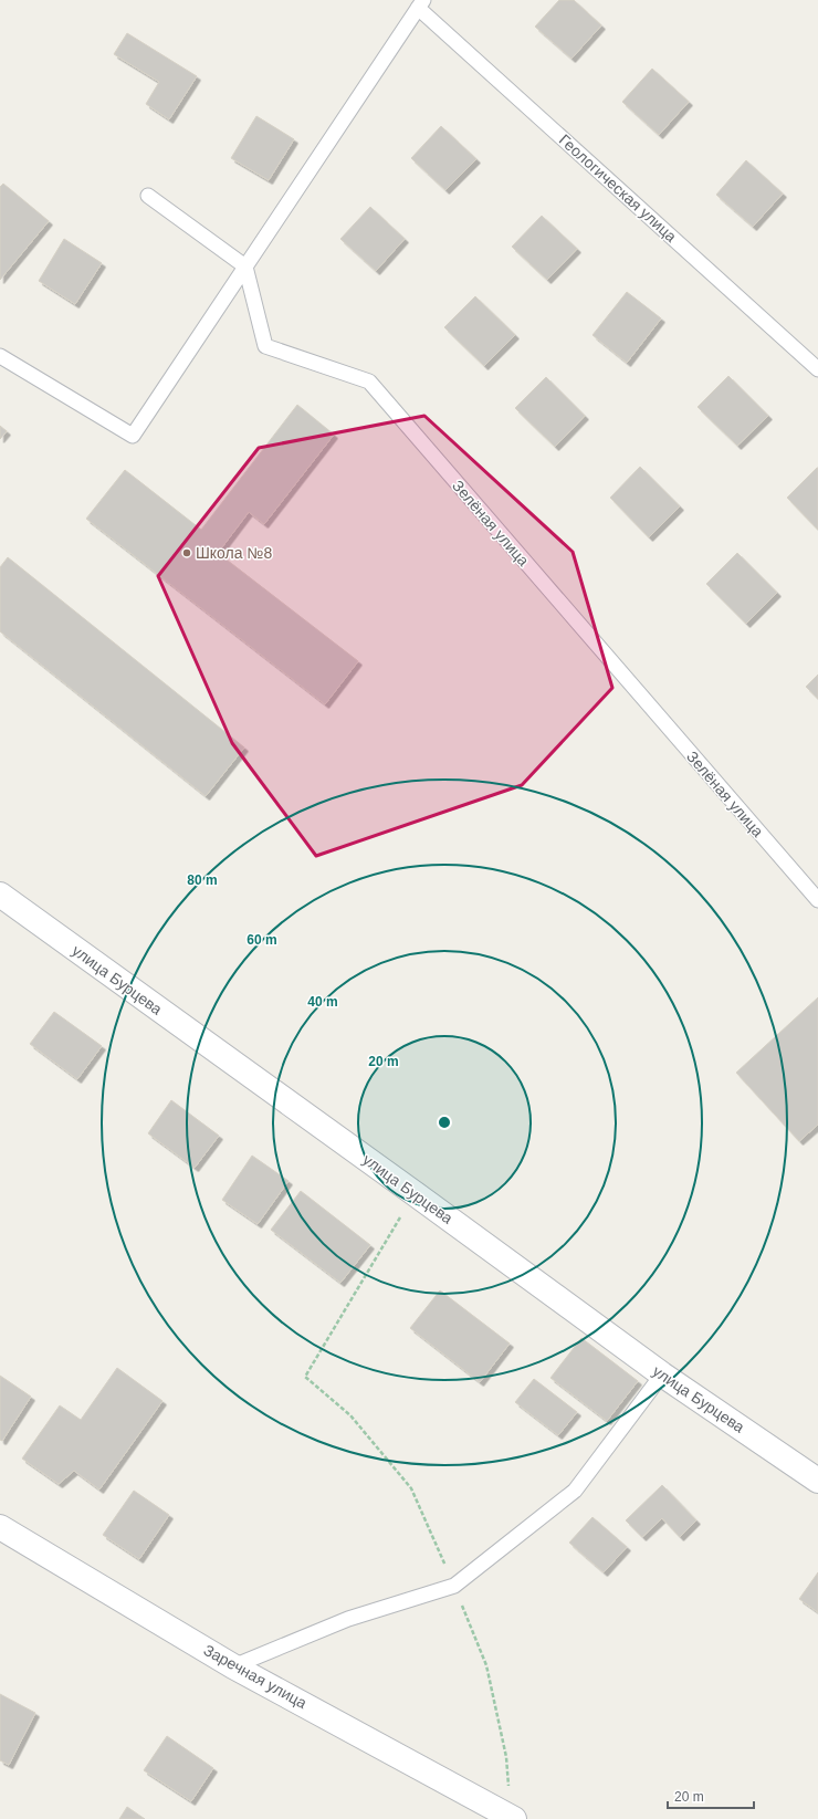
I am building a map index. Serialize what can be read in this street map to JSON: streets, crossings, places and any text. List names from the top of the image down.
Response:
{
  "streets": {
    "street": ["улица Бурцева", "Заречная улица"],
    "lane": ["Геологическая улица", "Зелёная улица"]
  },
  "places": ["Школа №8"],
  "scale_bar": "20 m",
  "rings": [
    "80 m",
    "60 m",
    "40 m",
    "20 m"
  ]
}
